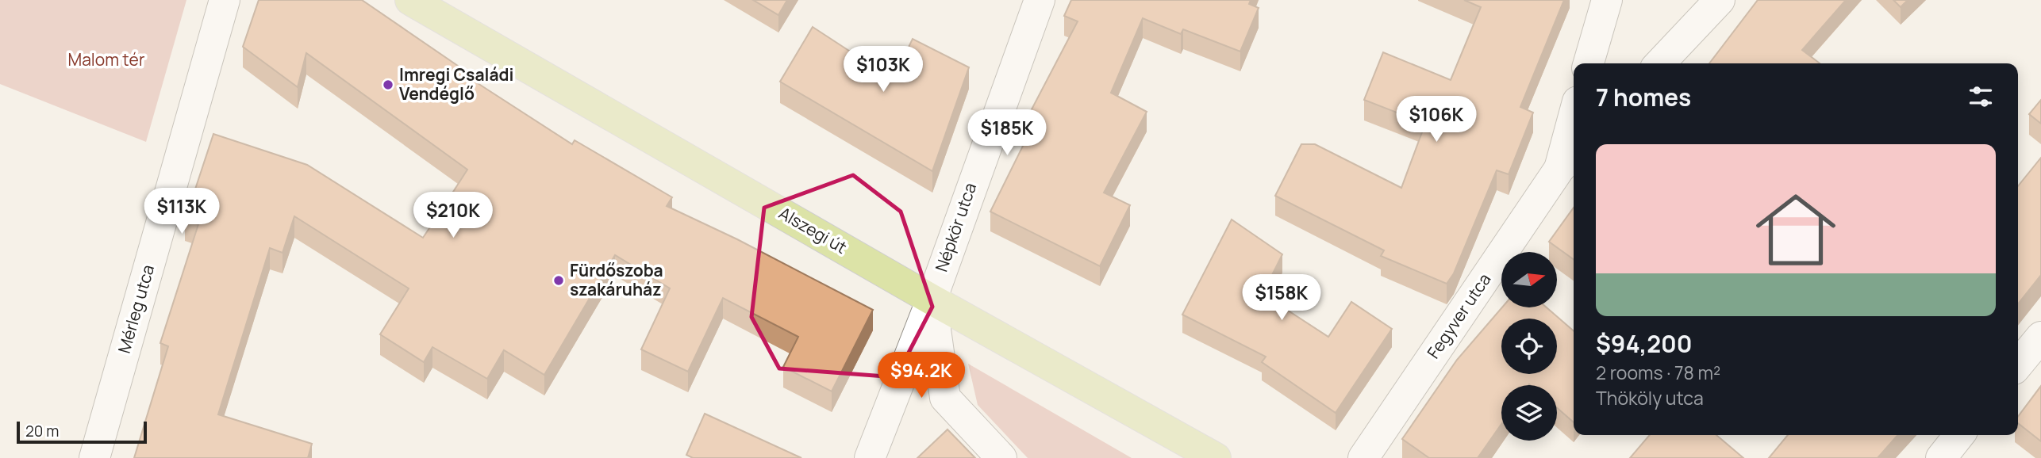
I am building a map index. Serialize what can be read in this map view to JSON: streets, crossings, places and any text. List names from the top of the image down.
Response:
{
  "streets": {
    "main road": ["Alszegi út"],
    "street": ["Népkör utca", "Mérleg utca", "Fegyver utca"]
  },
  "crossings": [
    ["Népkör utca", "Alszegi út"]
  ],
  "parks": ["Malom tér"],
  "places": ["Imregi Családi Vendéglő", "Fürdőszoba szakáruház"],
  "scale_bar": "20 m",
  "north": "right",
  "page": {
    "price": [
      "$103K",
      "$106K",
      "$185K",
      "$113K",
      "$210K",
      "$158K",
      "$94.2K"
    ],
    "heading": "7 homes",
    "list": [
      {
        "name": "$94,200",
        "note": "2 rooms · 78 m² · Thököly utca"
      }
    ],
    "scale": "20 m"
  }
}
